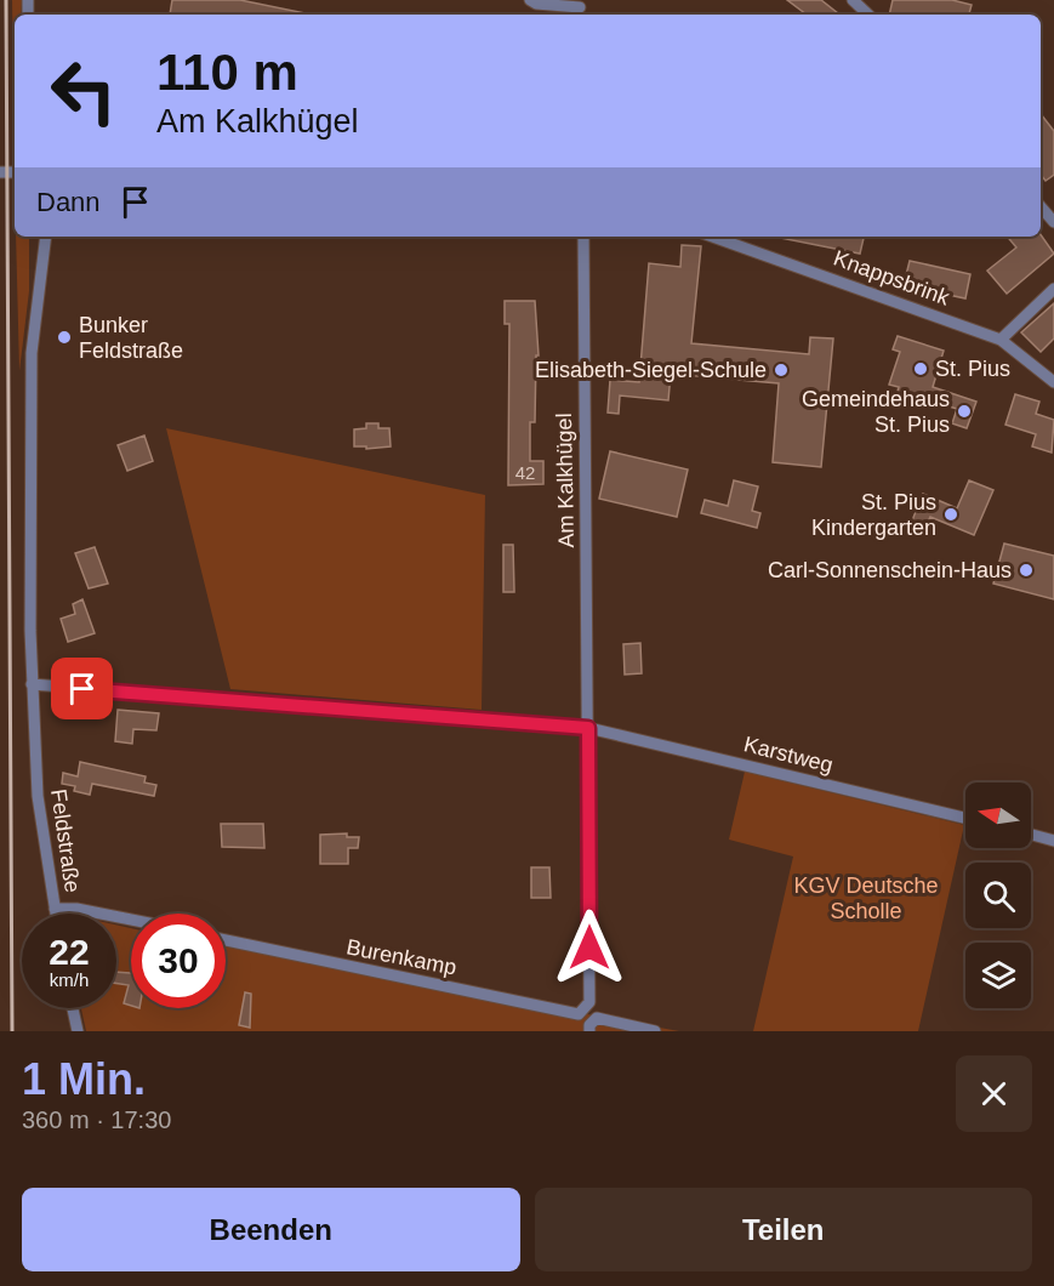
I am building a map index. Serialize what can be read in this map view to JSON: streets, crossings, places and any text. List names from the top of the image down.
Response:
{
  "streets": {
    "street": [
      "Knappsbrink",
      "Am Kalkhügel",
      "Karstweg",
      "Feldstraße",
      "Burenkamp"
    ]
  },
  "crossings": [
    ["Am Kalkhügel", "Karstweg"],
    ["Am Kalkhügel", "Burenkamp"]
  ],
  "parks": ["KGV Deutsche Scholle"],
  "places": [
    "Bunker Feldstraße",
    "St. Pius",
    "Elisabeth-Siegel-Schule",
    "Gemeindehaus St. Pius",
    "St. Pius Kindergarten",
    "Carl-Sonnenschein-Haus"
  ],
  "house_numbers": ["42"],
  "north": "left",
  "page": {
    "turn": ["110 m", "Am Kalkhügel"],
    "then": "Dann",
    "speed": "22 km/h",
    "limit": "30",
    "heading": ["1 Min.", "360 m · 17:30"],
    "buttons": ["Beenden", "Teilen"]
  }
}
